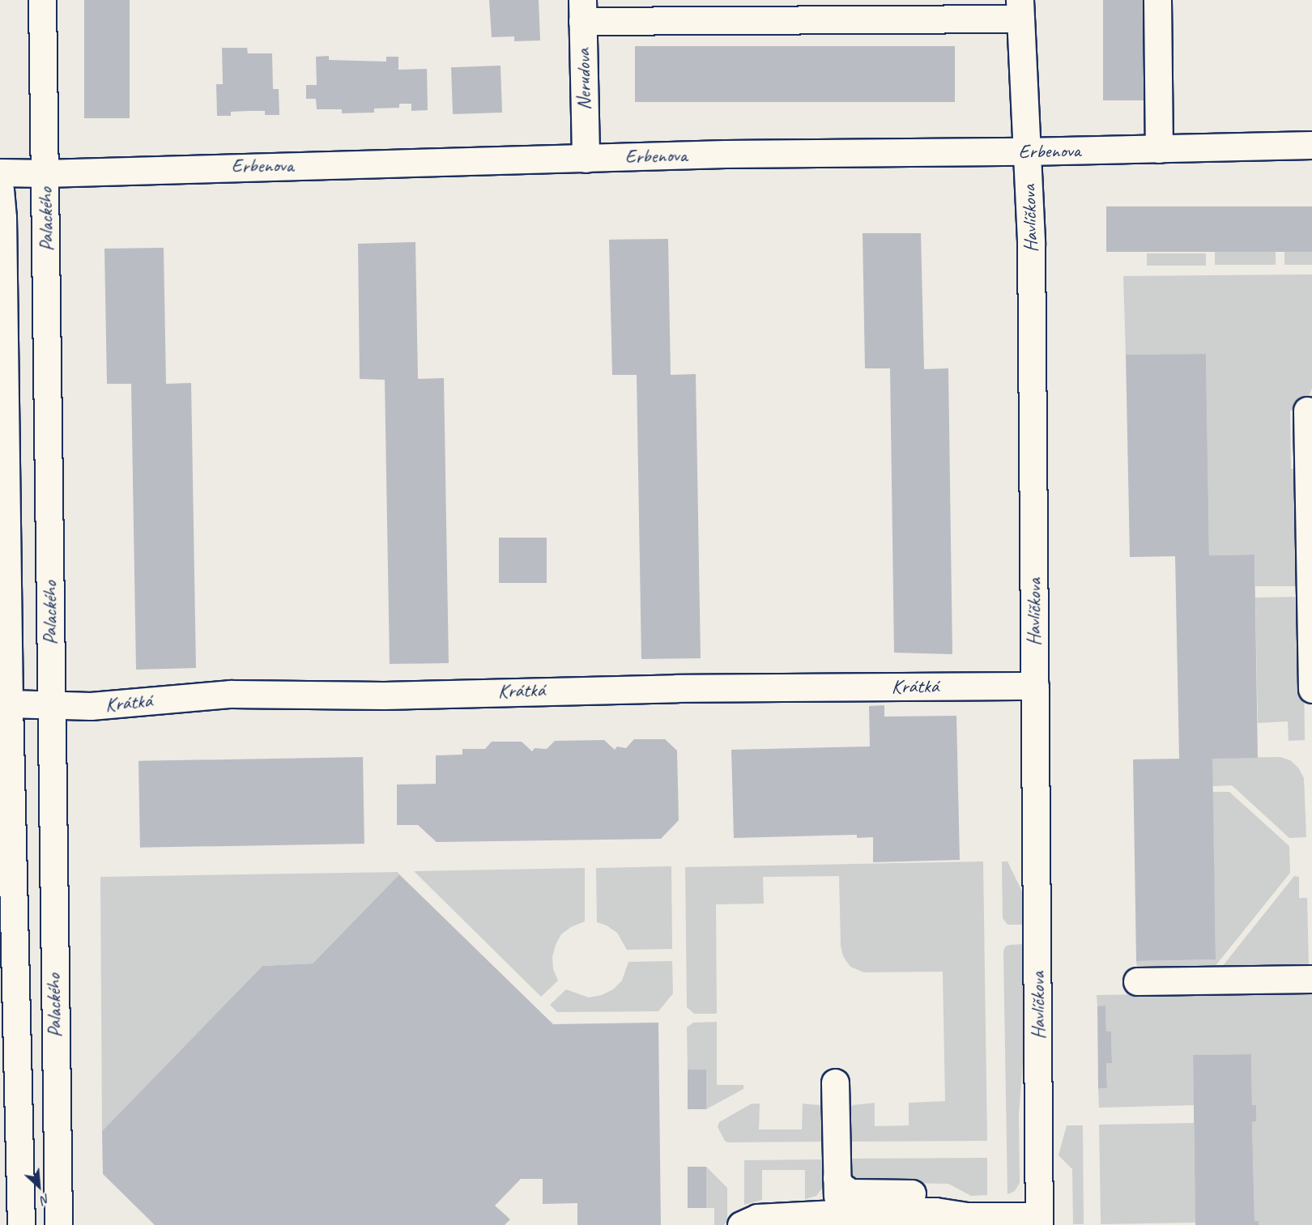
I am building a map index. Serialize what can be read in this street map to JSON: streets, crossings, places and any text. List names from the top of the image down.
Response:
{
  "streets": {
    "street": [
      "Nerudova",
      "Erbenova",
      "Havlíčkova",
      "Palackého",
      "Krátká"
    ]
  },
  "crossings": [
    ["Nerudova", "Erbenova"],
    ["Erbenova", "Havlíčkova"],
    ["Erbenova", "Palackého"],
    ["Havlíčkova", "Krátká"],
    ["Palackého", "Krátká"]
  ],
  "north": "bottom right"
}
